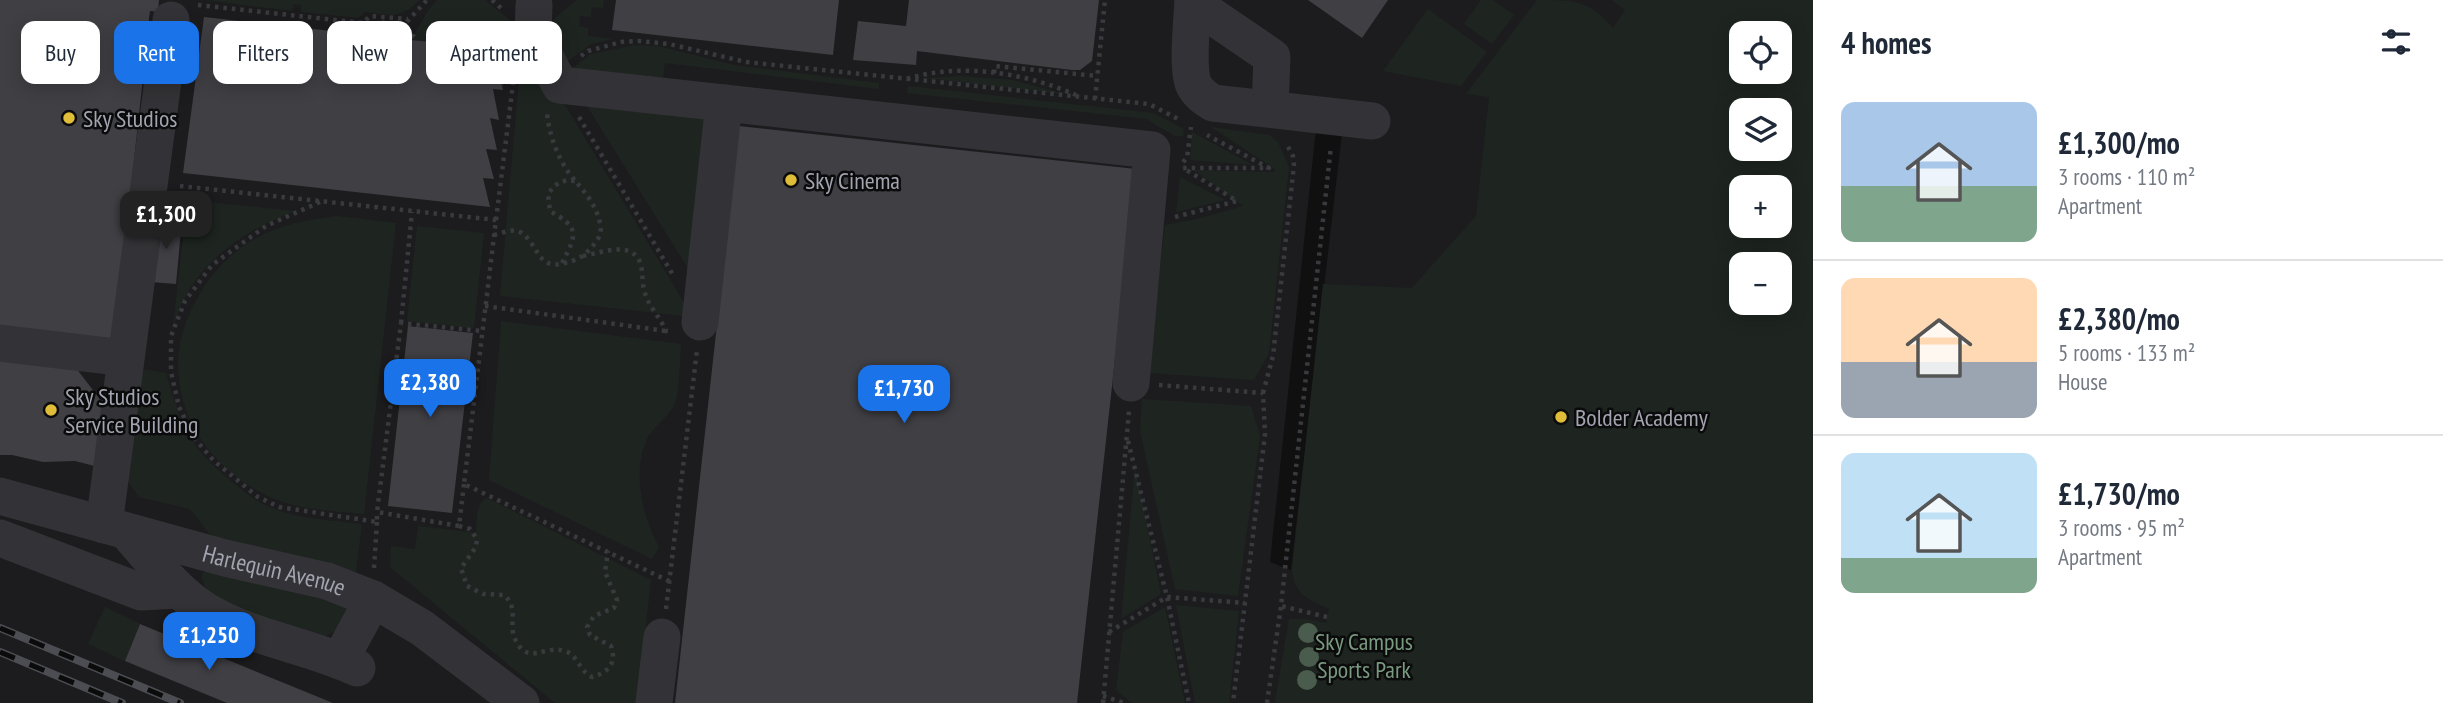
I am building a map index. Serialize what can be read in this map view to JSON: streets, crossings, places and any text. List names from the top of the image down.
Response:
{
  "streets": {
    "street": ["Harlequin Avenue"]
  },
  "parks": ["Sky Campus Sports Park"],
  "places": [
    "Sky Studios",
    "Sky Cinema",
    "Sky Studios Service Building",
    "Bolder Academy"
  ],
  "page": {
    "heading": "4 homes",
    "map_buttons": ["+", "−"],
    "chip": [
      "Buy",
      "Rent",
      "Filters",
      "New",
      "Apartment"
    ],
    "list": [
      {
        "name": "£1,300/mo",
        "note": "3 rooms · 110 m² · Apartment"
      },
      {
        "name": "£2,380/mo",
        "note": "5 rooms · 133 m² · House"
      },
      {
        "name": "£1,730/mo",
        "note": "3 rooms · 95 m² · Apartment"
      }
    ],
    "price": [
      "£1,300",
      "£2,380",
      "£1,730",
      "£1,250"
    ]
  }
}
